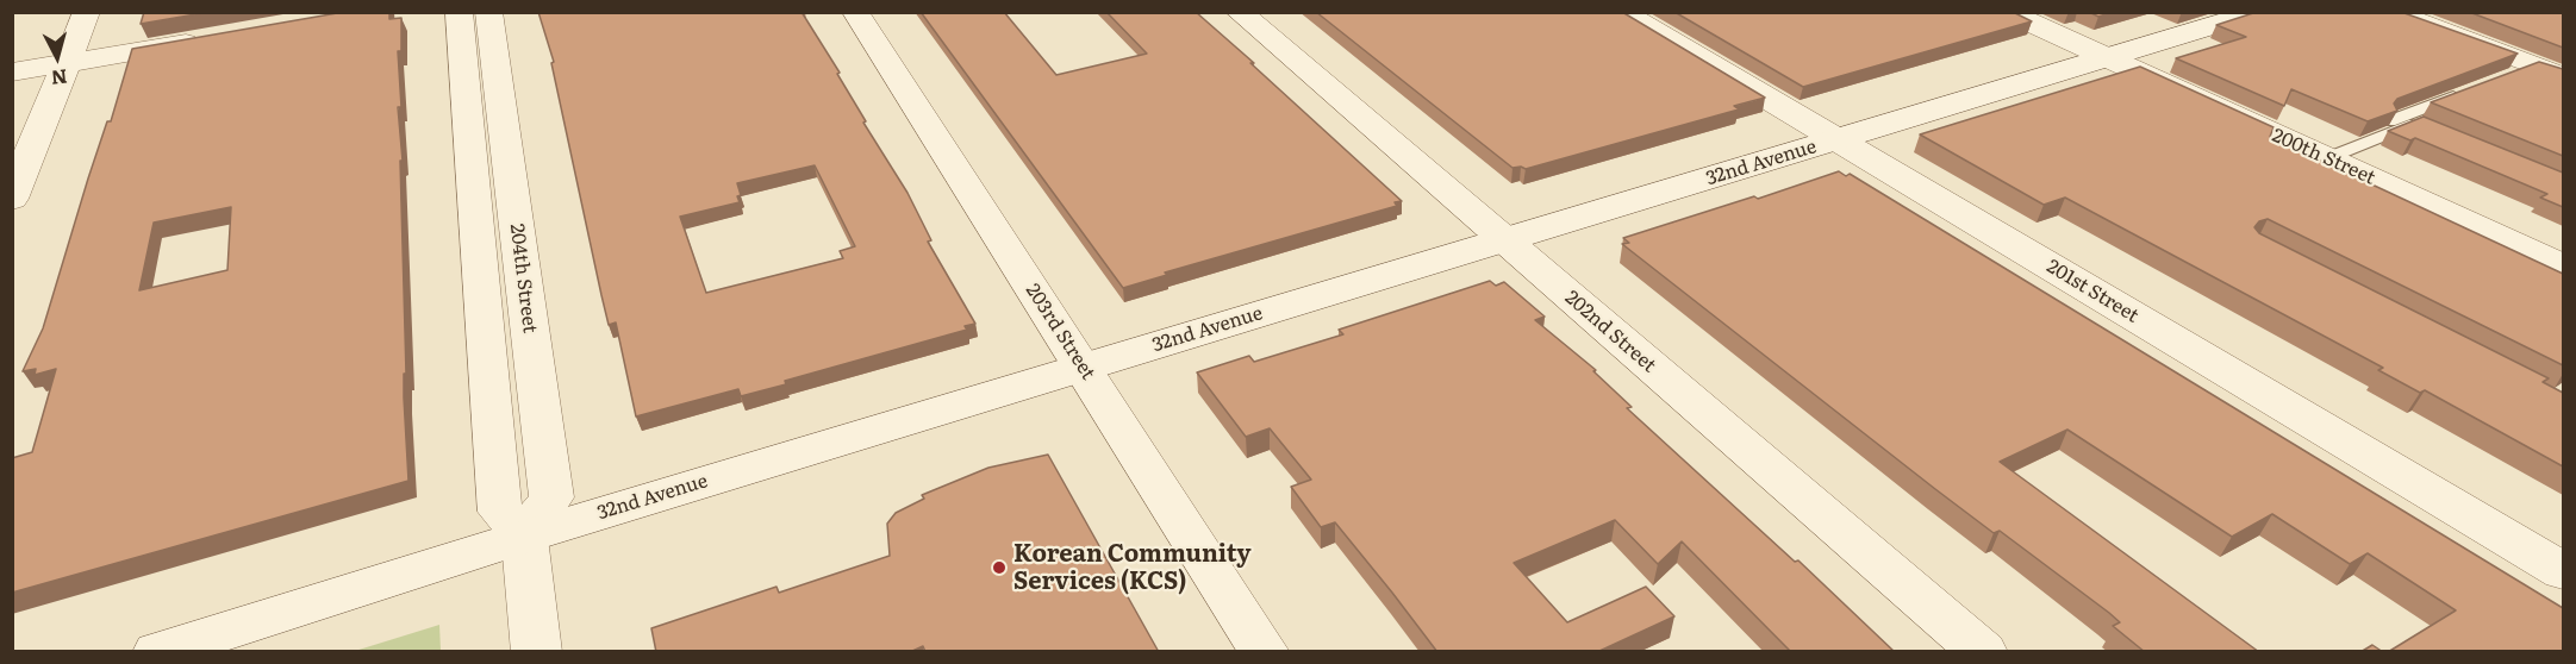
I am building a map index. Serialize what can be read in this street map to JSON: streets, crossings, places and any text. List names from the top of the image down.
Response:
{
  "streets": {
    "street": [
      "200th Street",
      "32nd Avenue",
      "204th Street",
      "201st Street",
      "203rd Street",
      "202nd Street"
    ]
  },
  "crossings": [
    ["200th Street", "32nd Avenue"],
    ["32nd Avenue", "204th Street"],
    ["32nd Avenue", "201st Street"],
    ["32nd Avenue", "203rd Street"],
    ["32nd Avenue", "202nd Street"]
  ],
  "places": ["Korean Community Services (KCS)"],
  "north": "bottom"
}
